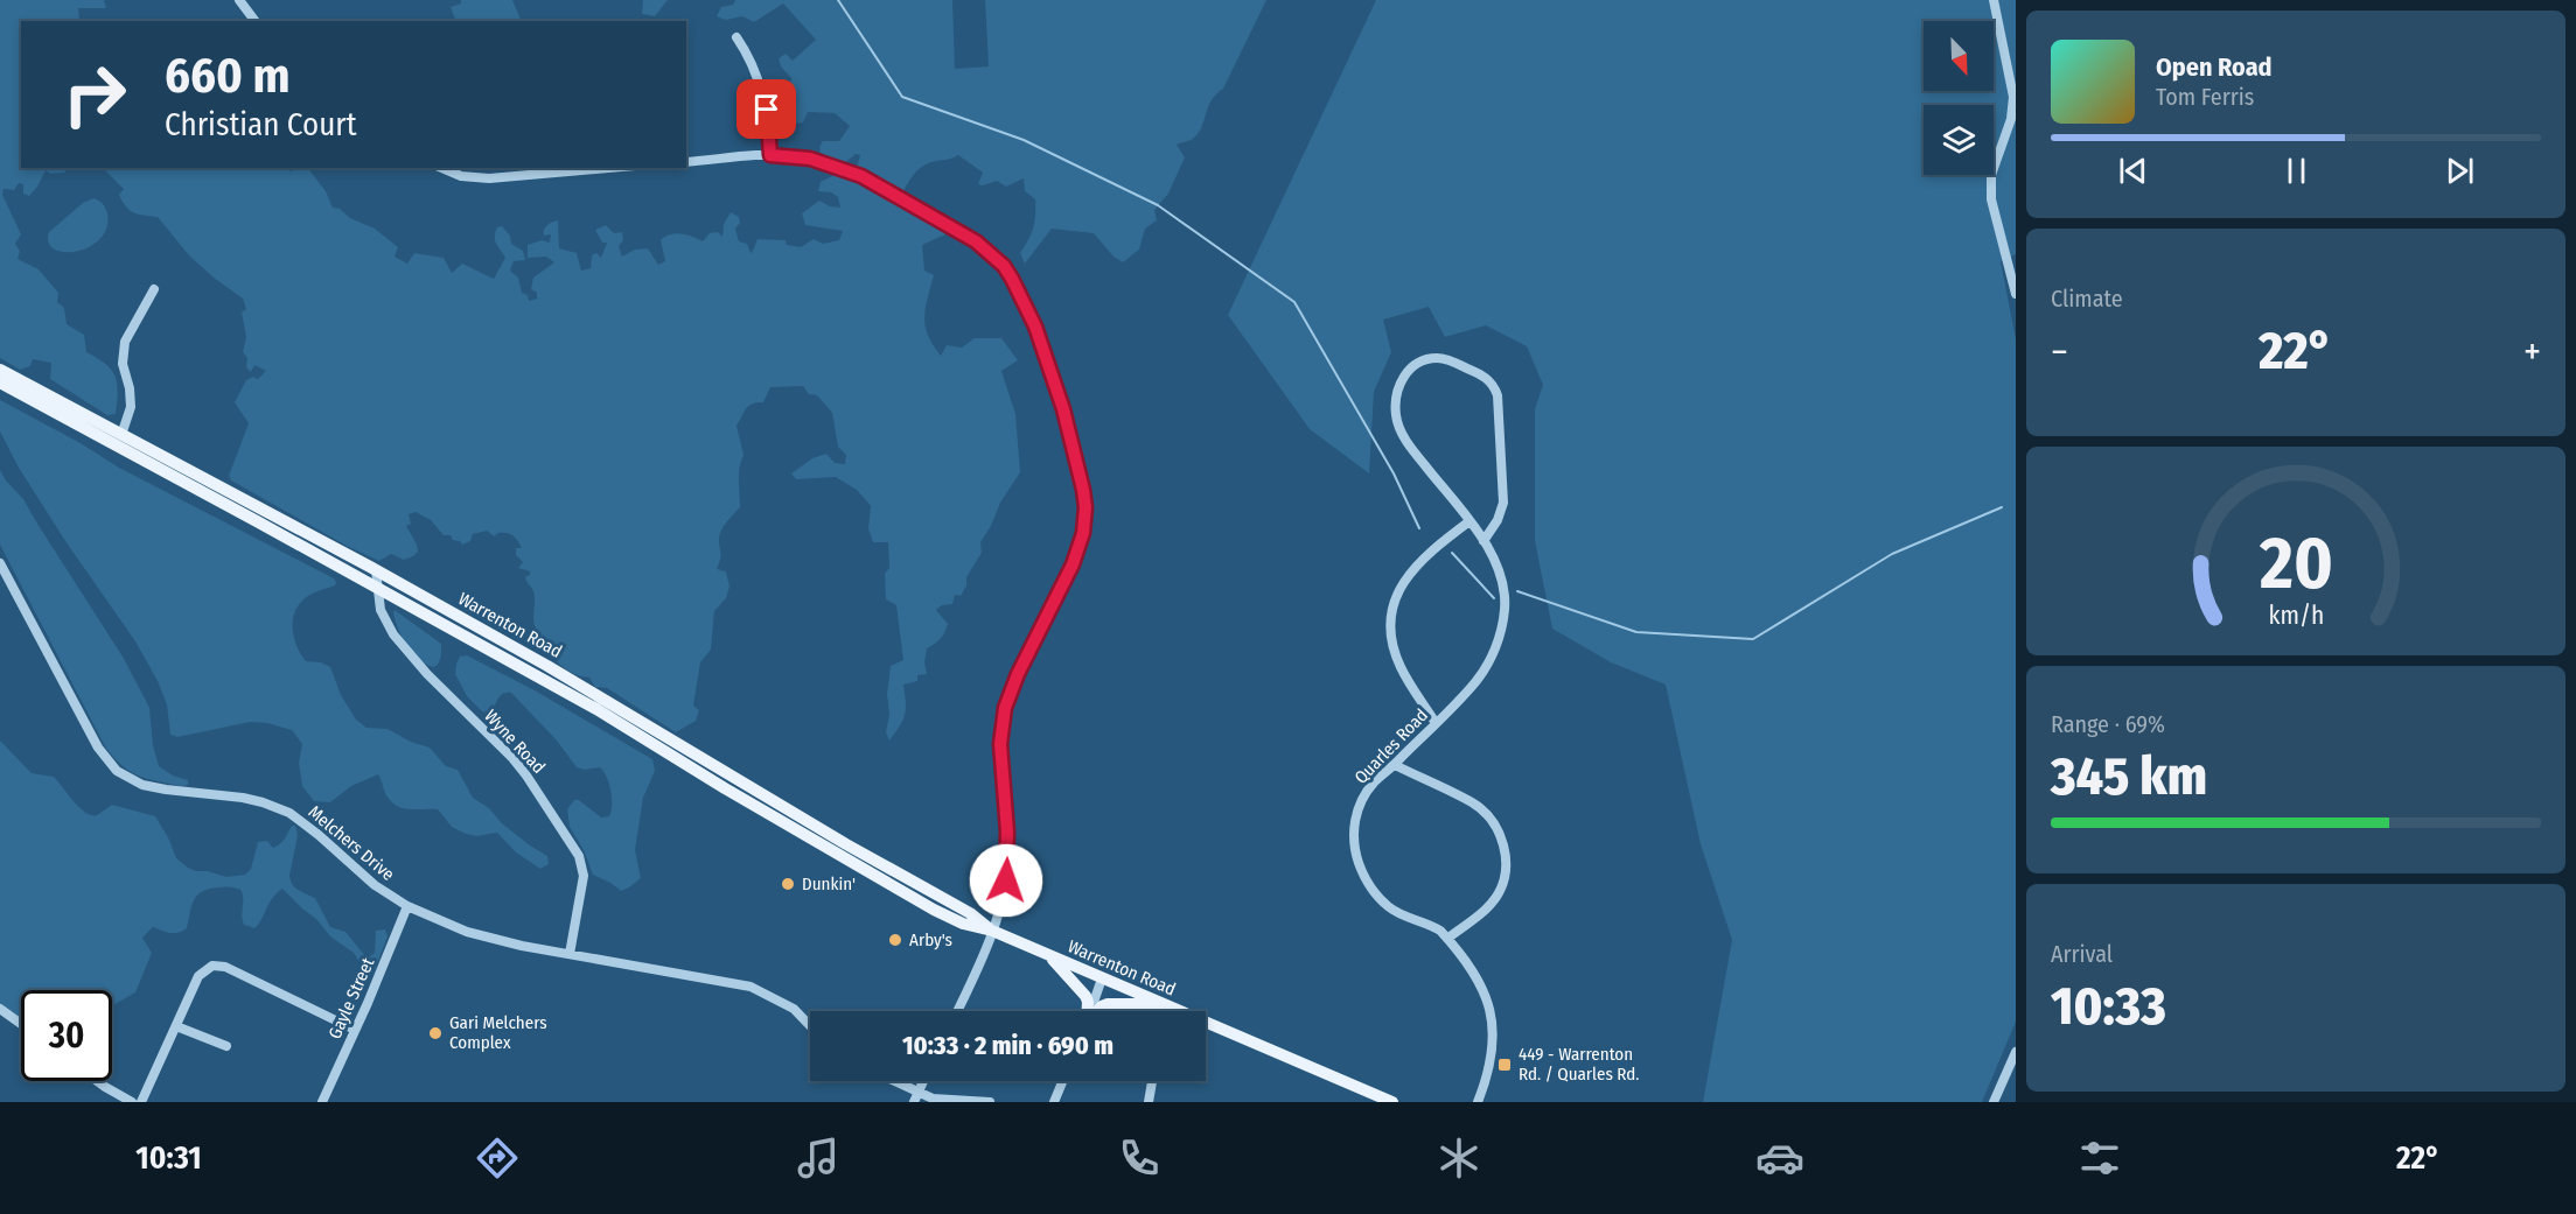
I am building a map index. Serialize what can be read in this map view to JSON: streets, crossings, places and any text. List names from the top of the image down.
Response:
{
  "streets": {
    "main road": ["Warrenton Road"],
    "street": [
      "Wyne Road",
      "Quarles Road",
      "Melchers Drive",
      "Gayle Street"
    ]
  },
  "crossings": [
    ["Warrenton Road", "Wyne Road"],
    ["Wyne Road", "Melchers Drive"],
    ["Melchers Drive", "Gayle Street"]
  ],
  "places": {
    "other": ["Dunkin'", "Arby's", "Gari Melchers Complex"],
    "transit": ["449 - Warrenton Rd. / Quarles Rd."]
  },
  "north": "bottom right",
  "page": {
    "turn": ["660 m", "Christian Court"],
    "song": ["Open Road", "Tom Ferris"],
    "tile": [
      "Climate",
      ["Range · 69%", "345 km"],
      ["Arrival", "10:33"]
    ],
    "heat": ["−", "22°", "+"],
    "limit": "30",
    "trip": "10:33 · 2 min · 690 m",
    "tabs": ["10:31", "22°"],
    "gauge": ["20", "km/h"]
  }
}
